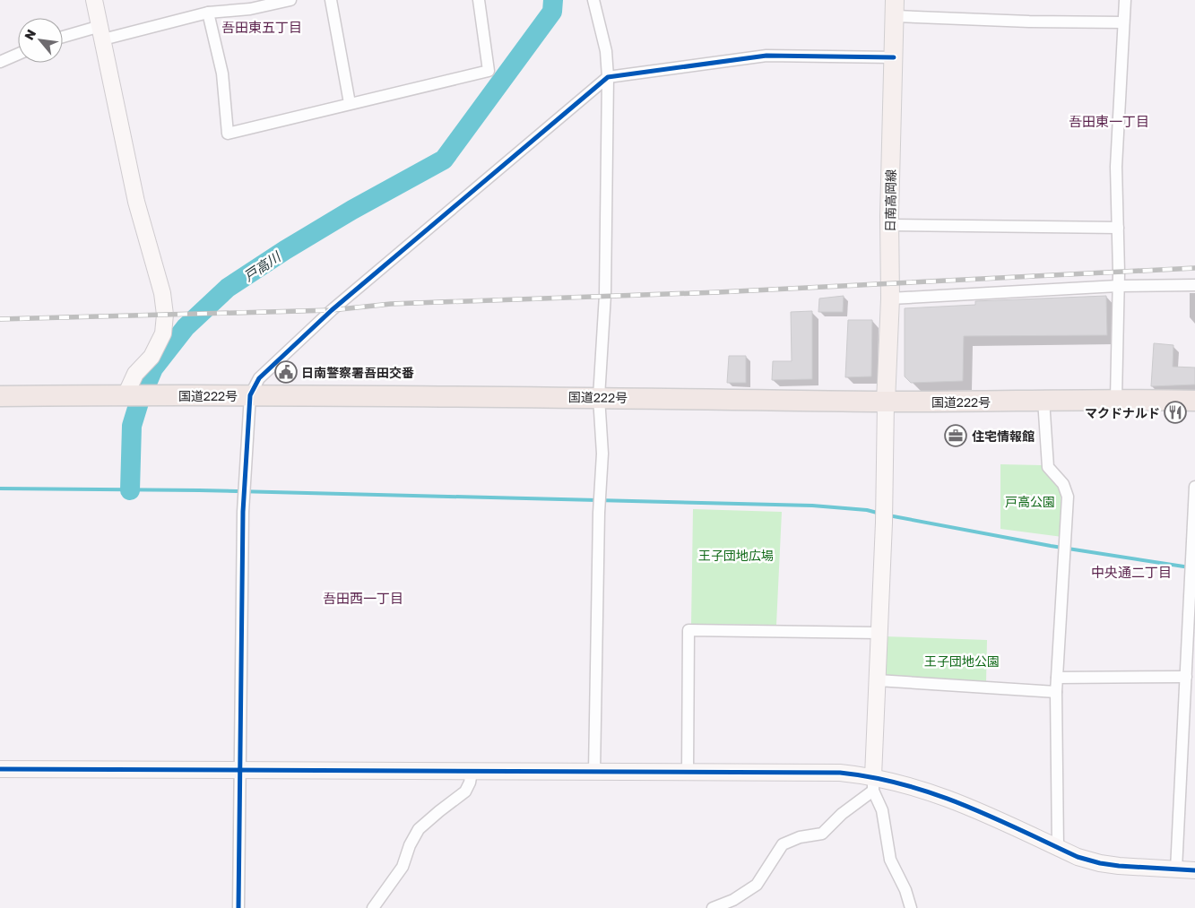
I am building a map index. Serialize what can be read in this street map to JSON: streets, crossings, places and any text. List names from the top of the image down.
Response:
{
  "streets": {
    "highway": ["国道222号"],
    "main road": ["日南高岡線"]
  },
  "crossings": [
    ["日南高岡線", "国道222号"]
  ],
  "districts": [
    "吾田東五丁目",
    "吾田東一丁目",
    "中央通二丁目",
    "吾田西一丁目"
  ],
  "water": ["戸高川"],
  "parks": ["戸高公園", "王子団地広場", "王子団地公園"],
  "places": {
    "public building": ["日南警察署吾田交番"],
    "restaurant": ["マクドナルド"],
    "office": ["住宅情報館"]
  },
  "north": "top left"
}
